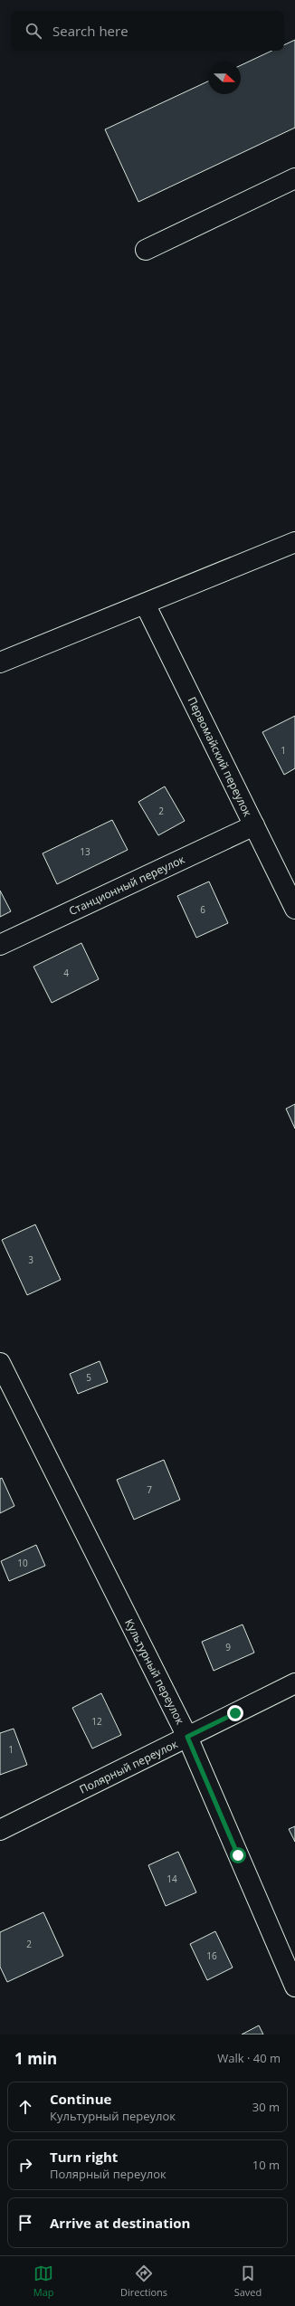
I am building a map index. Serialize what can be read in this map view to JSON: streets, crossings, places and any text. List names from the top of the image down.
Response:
{
  "streets": {
    "street": [
      "Первомайский переулок",
      "Станционный переулок",
      "Культурный переулок",
      "Полярный переулок"
    ]
  },
  "crossings": [
    ["Первомайский переулок", "Станционный переулок"],
    ["Культурный переулок", "Полярный переулок"]
  ],
  "house_numbers": [
    "1",
    "2",
    "13",
    "6",
    "4",
    "3",
    "5",
    "7",
    "10",
    "9",
    "12",
    "1",
    "14",
    "2",
    "16"
  ],
  "north": "right",
  "page": {
    "search": "Search here",
    "heading": ["1 min", "Walk · 40 m"],
    "list": [
      ["Continue", "Культурный переулок", "30 m"],
      ["Turn right", "Полярный переулок", "10 m"],
      "Arrive at destination"
    ],
    "nav": ["Map", "Directions", "Saved"]
  }
}
